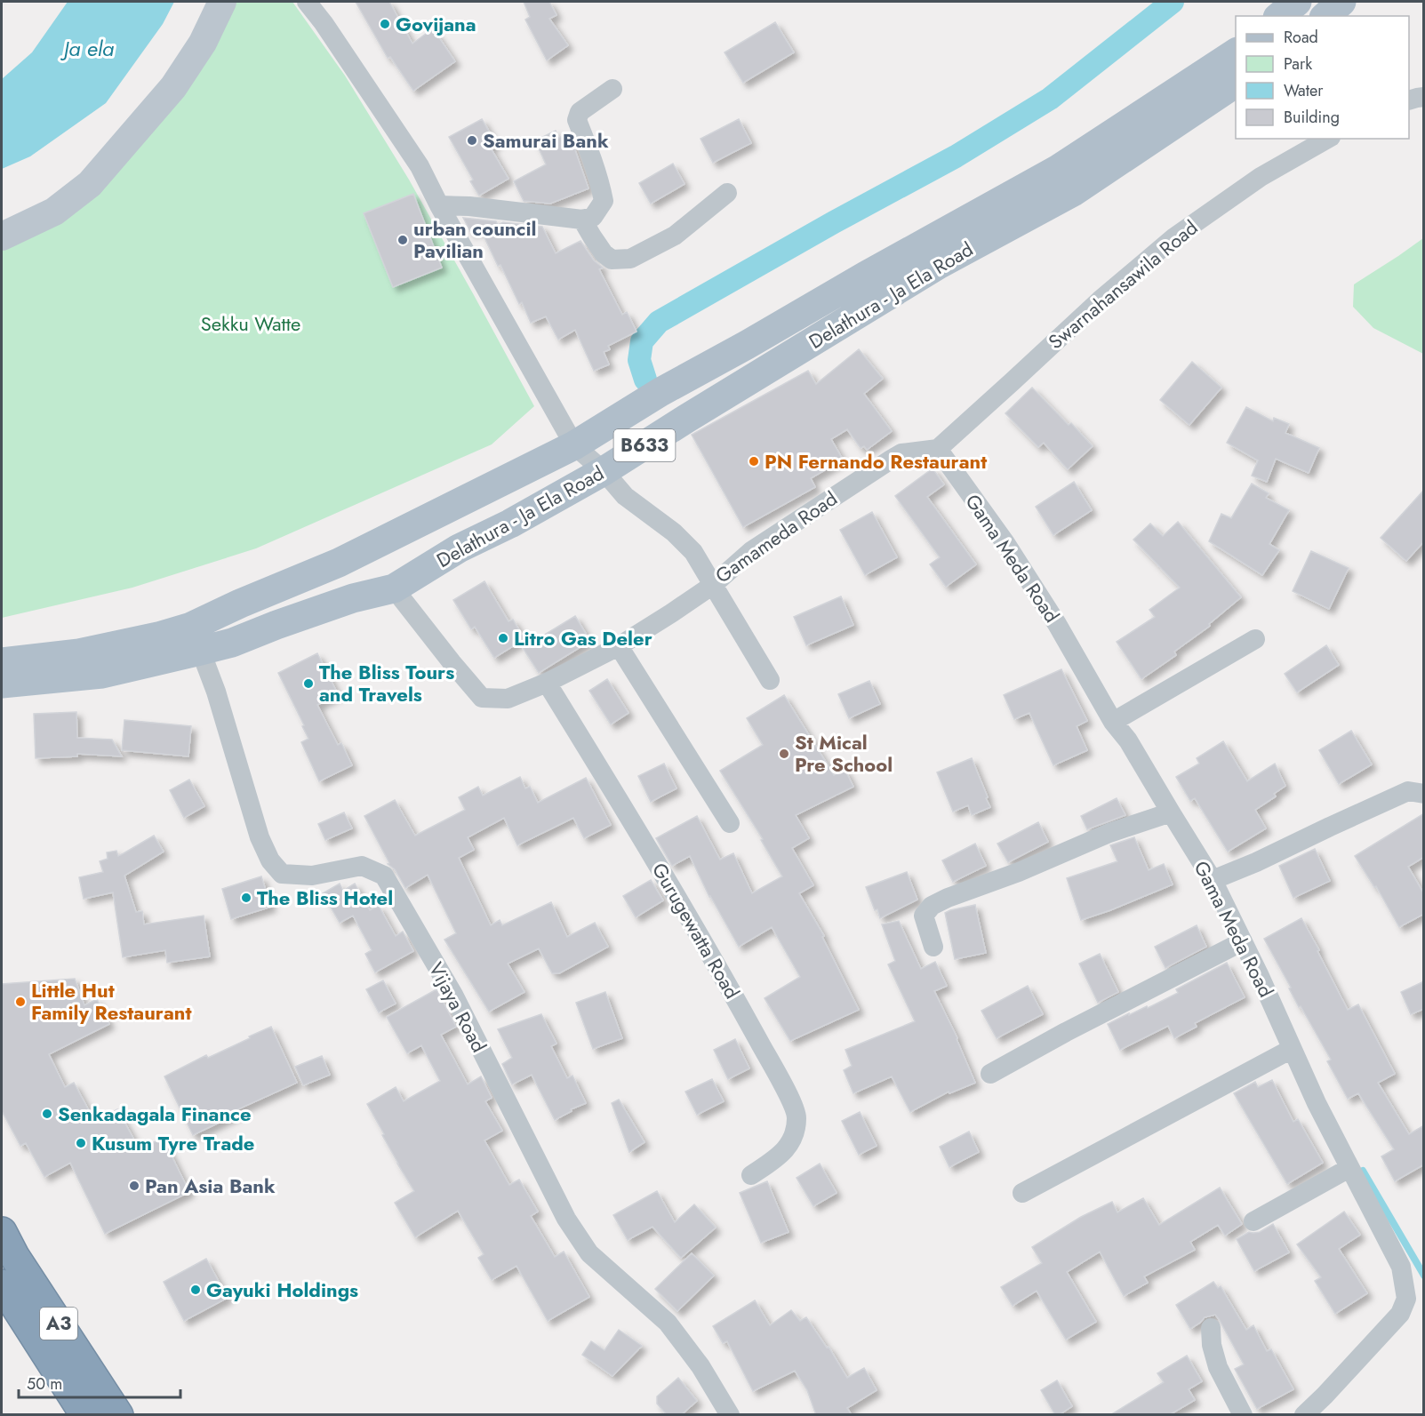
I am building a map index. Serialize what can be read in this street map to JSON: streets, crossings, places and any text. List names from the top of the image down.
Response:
{
  "streets": {
    "highway": ["A3"],
    "main road": ["Delathura - Ja Ela Road", "B633"],
    "street": [
      "Swarnahansawila Road",
      "Gamameda Road",
      "Gama Meda Road",
      "Gurugewatta Road",
      "Vijaya Road"
    ]
  },
  "crossings": [
    ["Swarnahansawila Road", "Gamameda Road"],
    ["Swarnahansawila Road", "Gama Meda Road"],
    ["Delathura - Ja Ela Road", "Gamameda Road"],
    ["Delathura - Ja Ela Road", "Vijaya Road"],
    ["Gamameda Road", "Gama Meda Road"]
  ],
  "water": ["Ja ela"],
  "parks": ["Sekku Watte"],
  "places": [
    "Govijana",
    "Samurai Bank",
    "urban council Pavilian",
    "PN Fernando Restaurant",
    "Litro Gas Deler",
    "The Bliss Tours and Travels",
    "St Mical Pre School",
    "The Bliss Hotel",
    "Little Hut Family Restaurant",
    "Senkadagala Finance",
    "Kusum Tyre Trade",
    "Pan Asia Bank",
    "Gayuki Holdings"
  ],
  "legend": [
    "Road",
    "Park",
    "Water",
    "Building"
  ],
  "scale_bar": "50 m"
}
